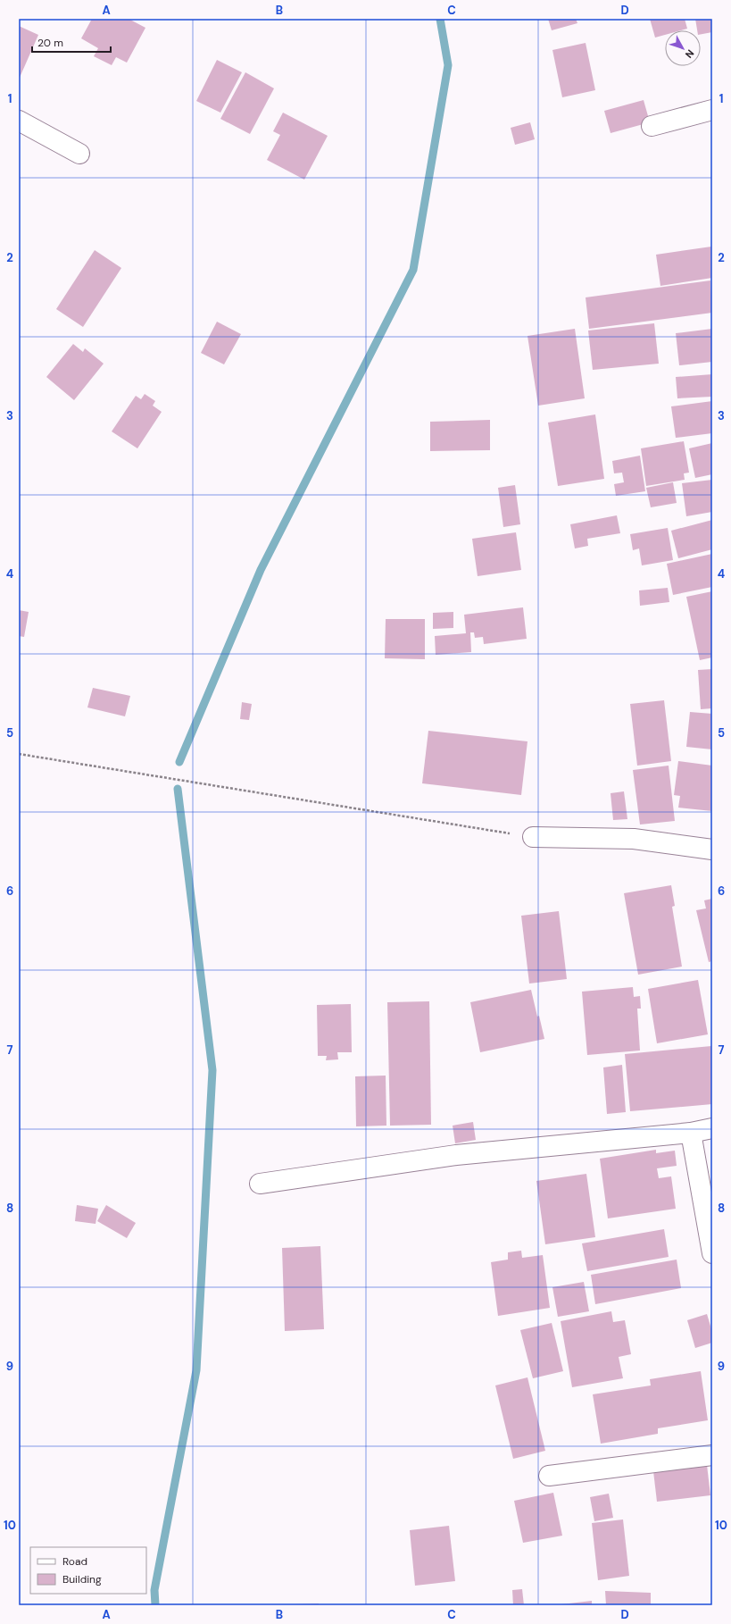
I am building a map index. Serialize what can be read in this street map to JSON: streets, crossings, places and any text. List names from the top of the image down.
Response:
{
  "legend": ["Road", "Building"],
  "scale_bar": "20 m",
  "north": "bottom right",
  "grid": {
    "columns": [
      "A",
      "B",
      "C",
      "D"
    ],
    "rows": [
      "1",
      "2",
      "3",
      "4",
      "5",
      "6",
      "7",
      "8",
      "9",
      "10"
    ]
  }
}
